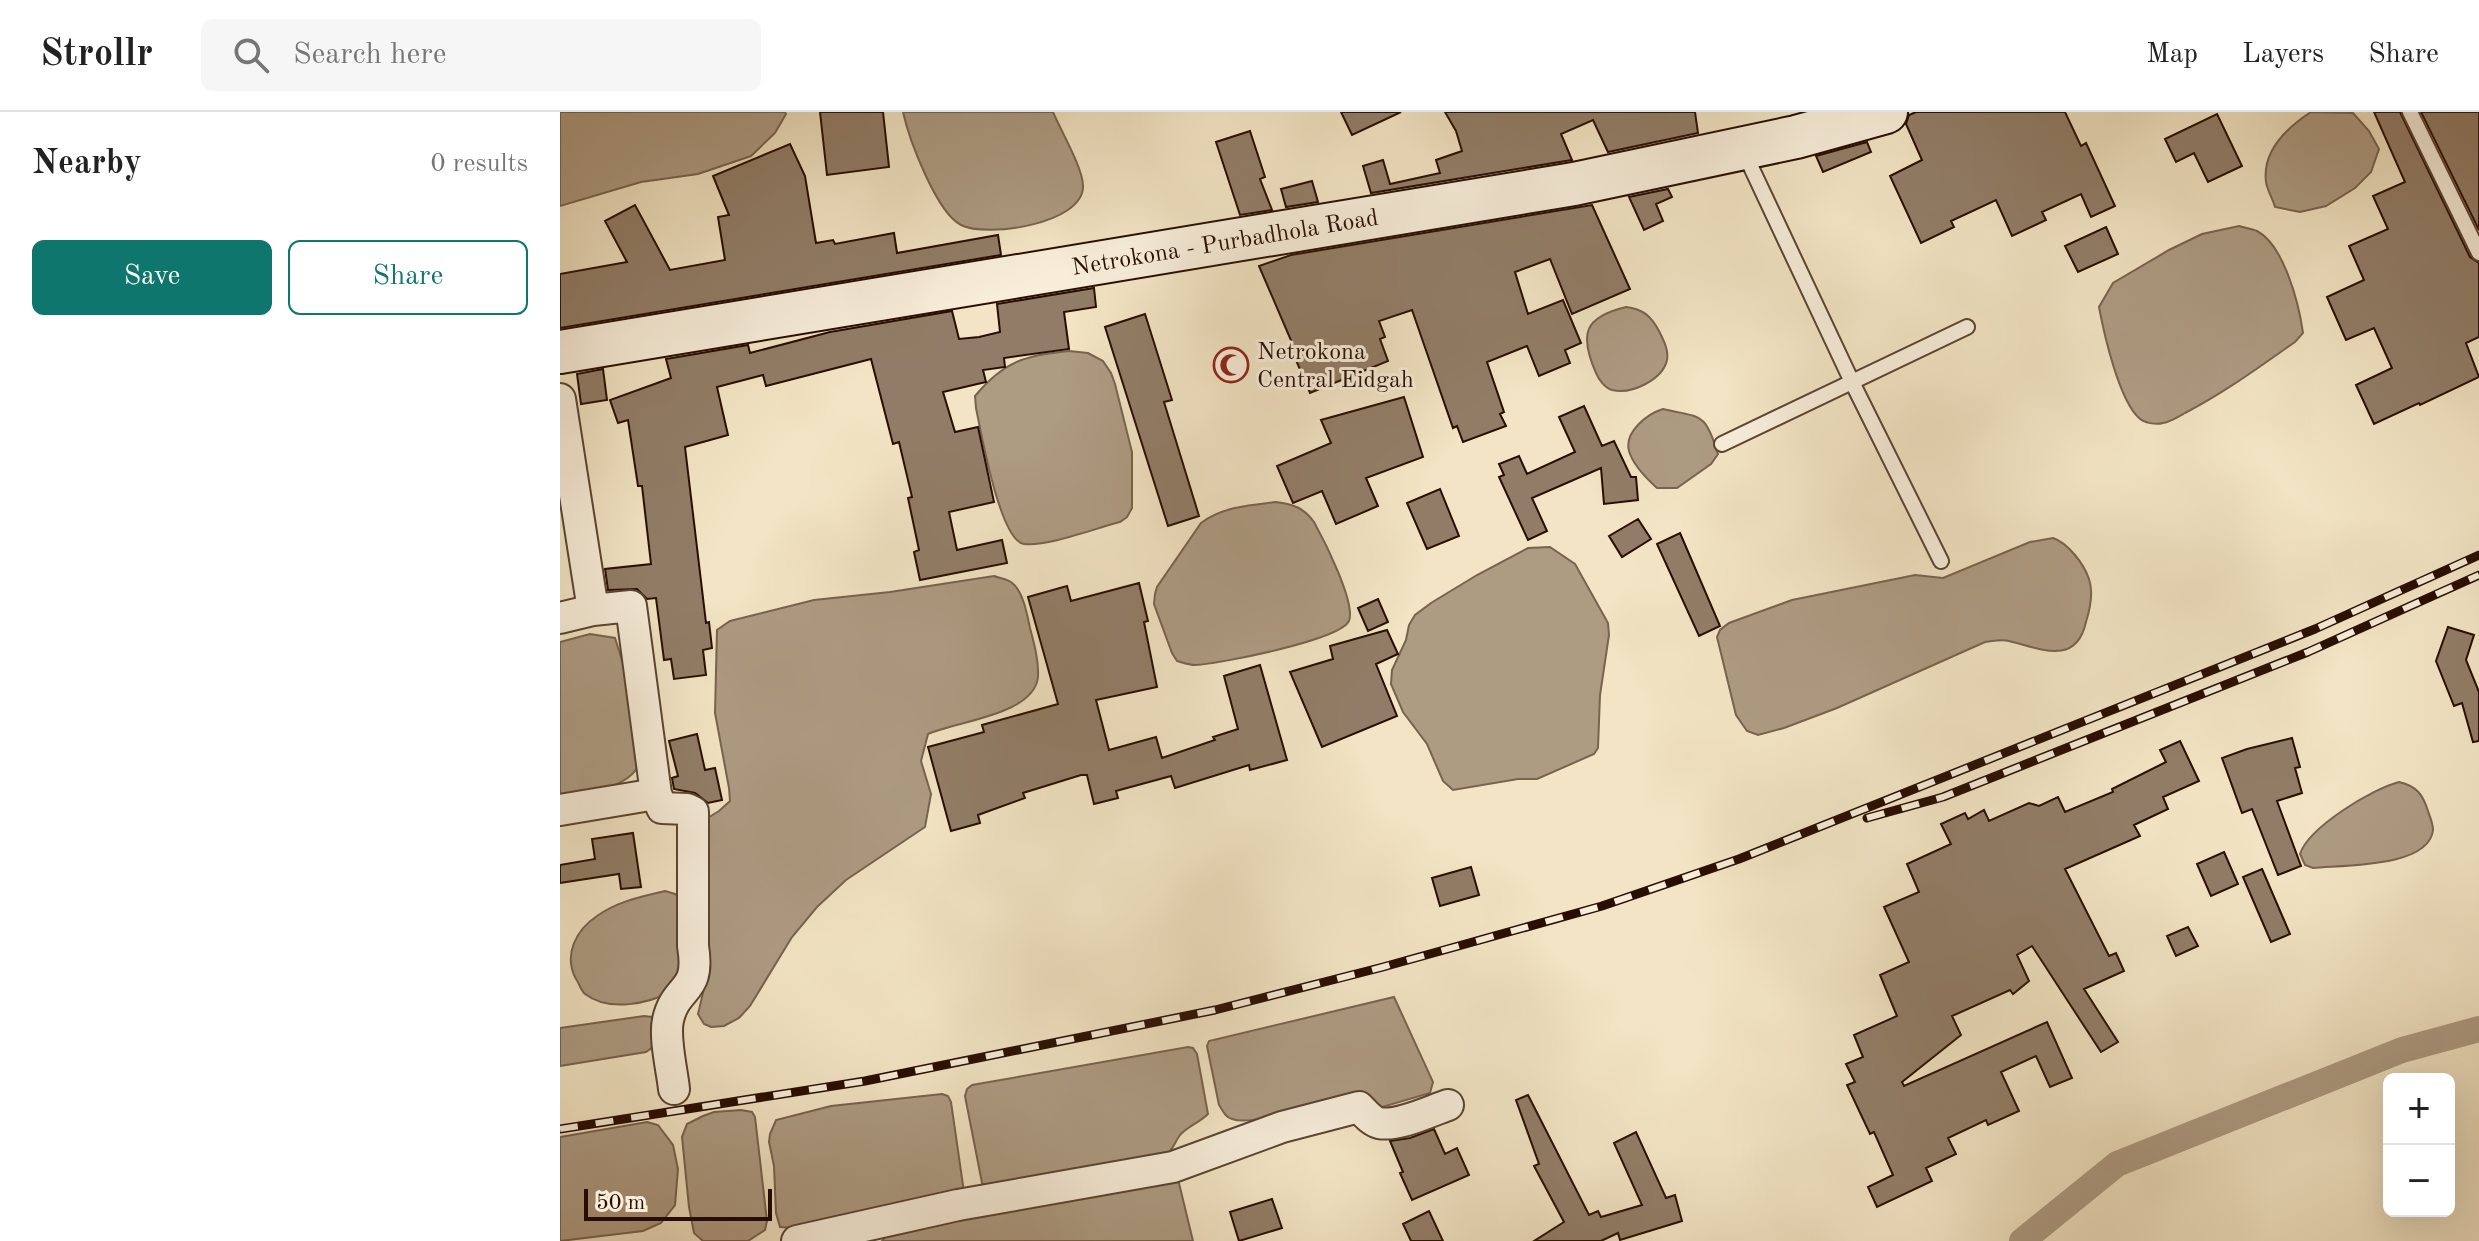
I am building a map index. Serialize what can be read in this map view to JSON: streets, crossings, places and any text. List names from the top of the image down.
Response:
{
  "streets": {
    "main road": ["Netrokona - Purbadhola Road"]
  },
  "places": {
    "mosque": ["Netrokona Central Eidgah"]
  },
  "scale_bar": "50 m",
  "page": {
    "header": "Strollr",
    "search": "Search here",
    "nav": ["Map", "Layers", "Share"],
    "heading": ["Nearby", "0 results"],
    "buttons": ["Save", "Share"],
    "map_buttons": ["+", "−"],
    "scale": "50 m"
  }
}
